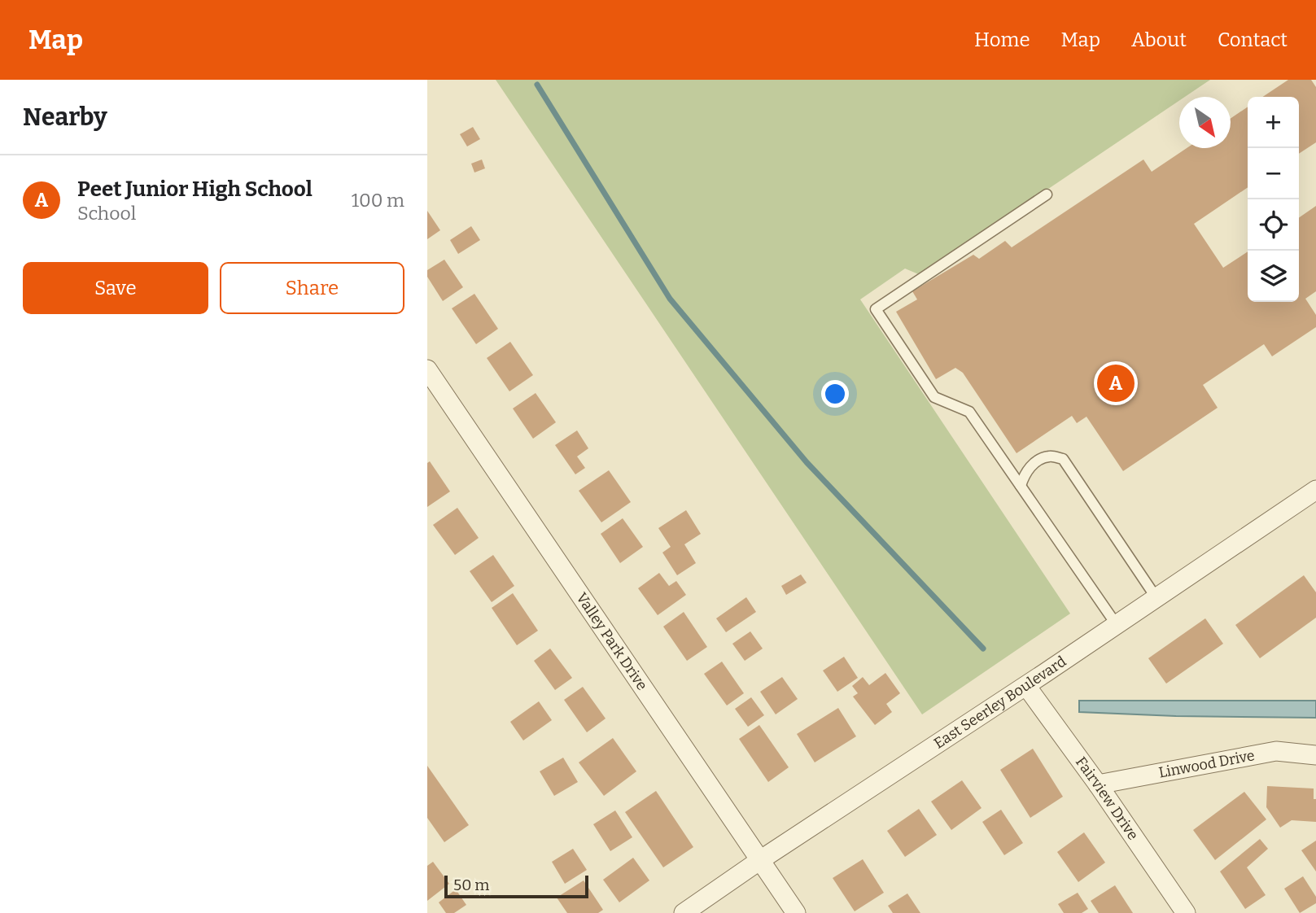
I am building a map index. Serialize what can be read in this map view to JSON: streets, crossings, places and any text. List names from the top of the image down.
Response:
{
  "streets": {
    "street": [
      "Valley Park Drive",
      "East Seerley Boulevard",
      "Linwood Drive",
      "Fairview Drive"
    ]
  },
  "crossings": [
    ["Valley Park Drive", "East Seerley Boulevard"],
    ["East Seerley Boulevard", "Fairview Drive"],
    ["Linwood Drive", "Fairview Drive"]
  ],
  "scale_bar": "50 m",
  "north": "bottom right",
  "page": {
    "header": "Map",
    "nav": [
      "Home",
      "Map",
      "About",
      "Contact"
    ],
    "heading": "Nearby",
    "map_buttons": ["+", "−"],
    "list": [
      {
        "mark": "A",
        "name": "Peet Junior High School",
        "note": "School",
        "value": "100 m"
      }
    ],
    "buttons": ["Save", "Share"],
    "pins": "A",
    "scale": "50 m"
  }
}
